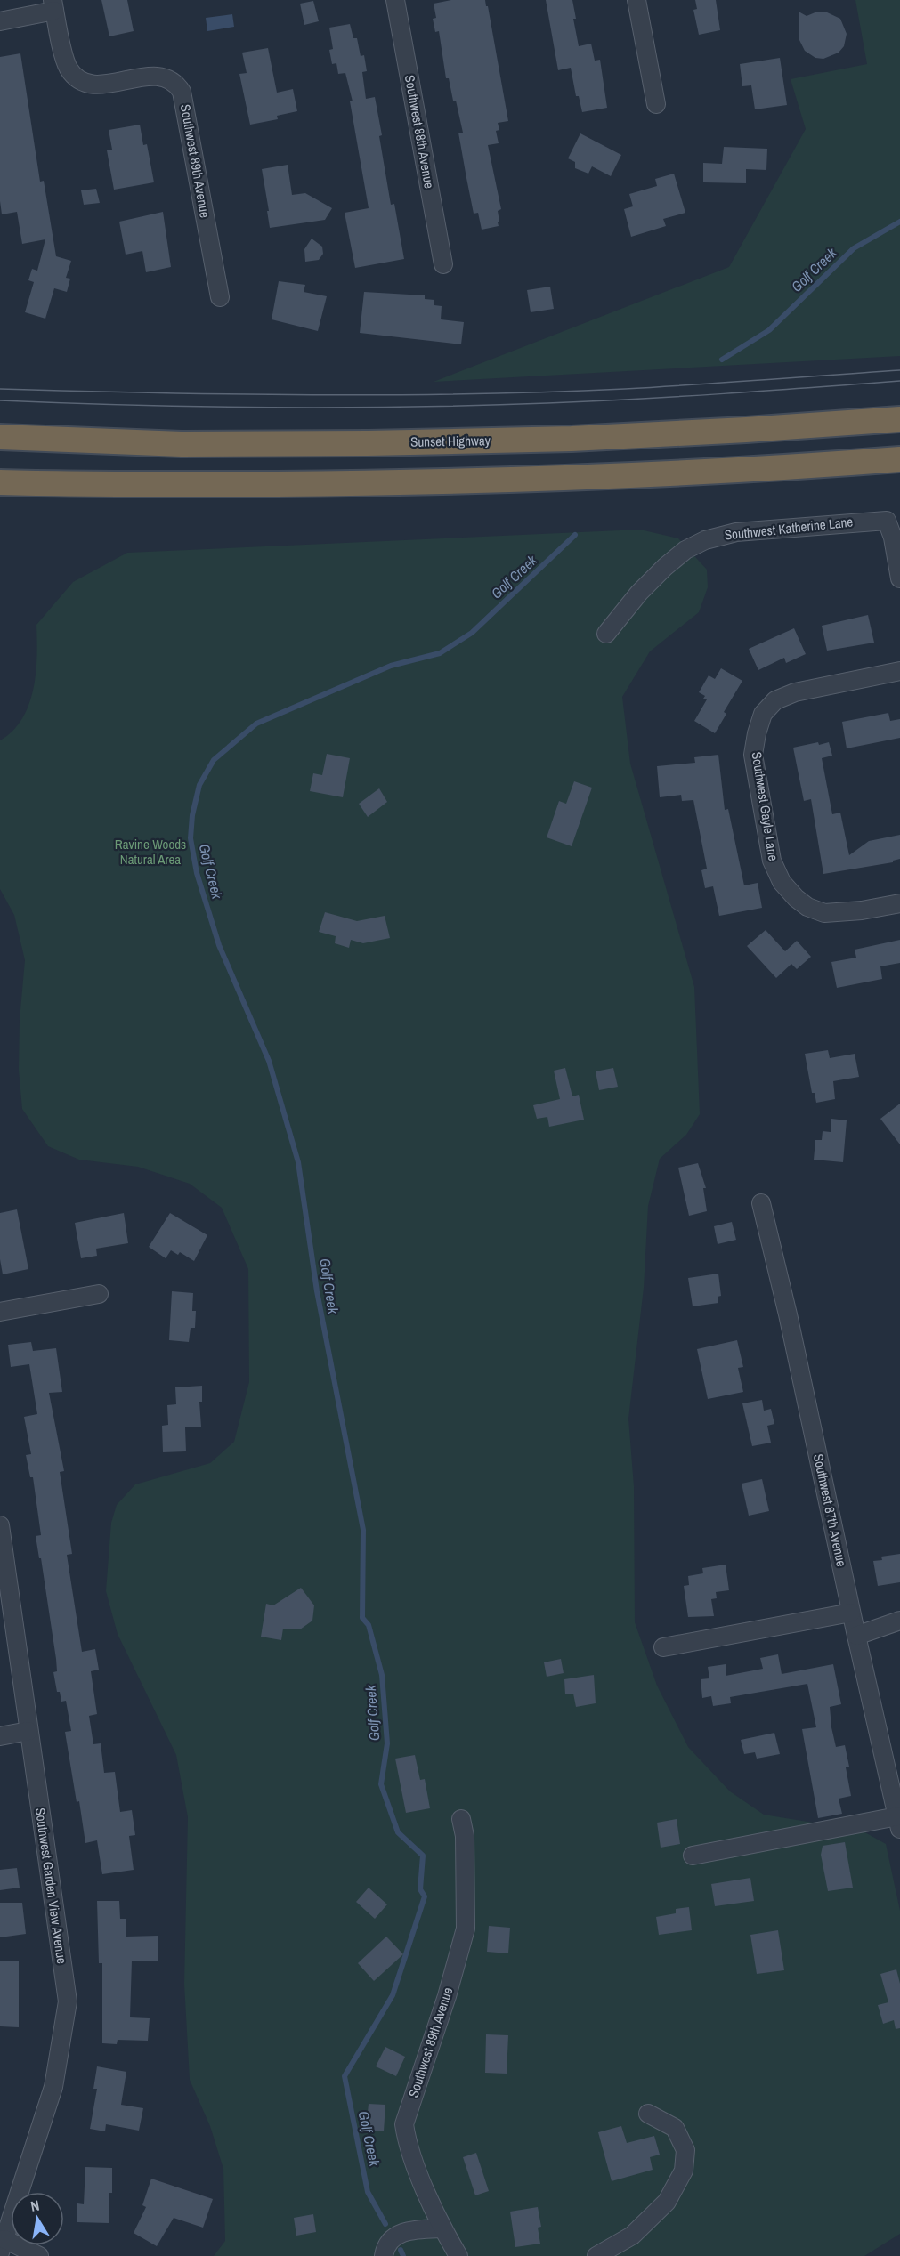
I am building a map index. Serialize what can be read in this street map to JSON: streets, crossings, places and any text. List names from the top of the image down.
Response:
{
  "streets": {
    "highway": ["Sunset Highway"],
    "street": [
      "Southwest 88th Avenue",
      "Southwest 89th Avenue",
      "Southwest Katherine Lane",
      "Southwest Gayle Lane",
      "Southwest 87th Avenue",
      "Southwest Garden View Avenue"
    ]
  },
  "water": ["Golf Creek"],
  "parks": ["Ravine Woods Natural Area"],
  "north": "top"
}
